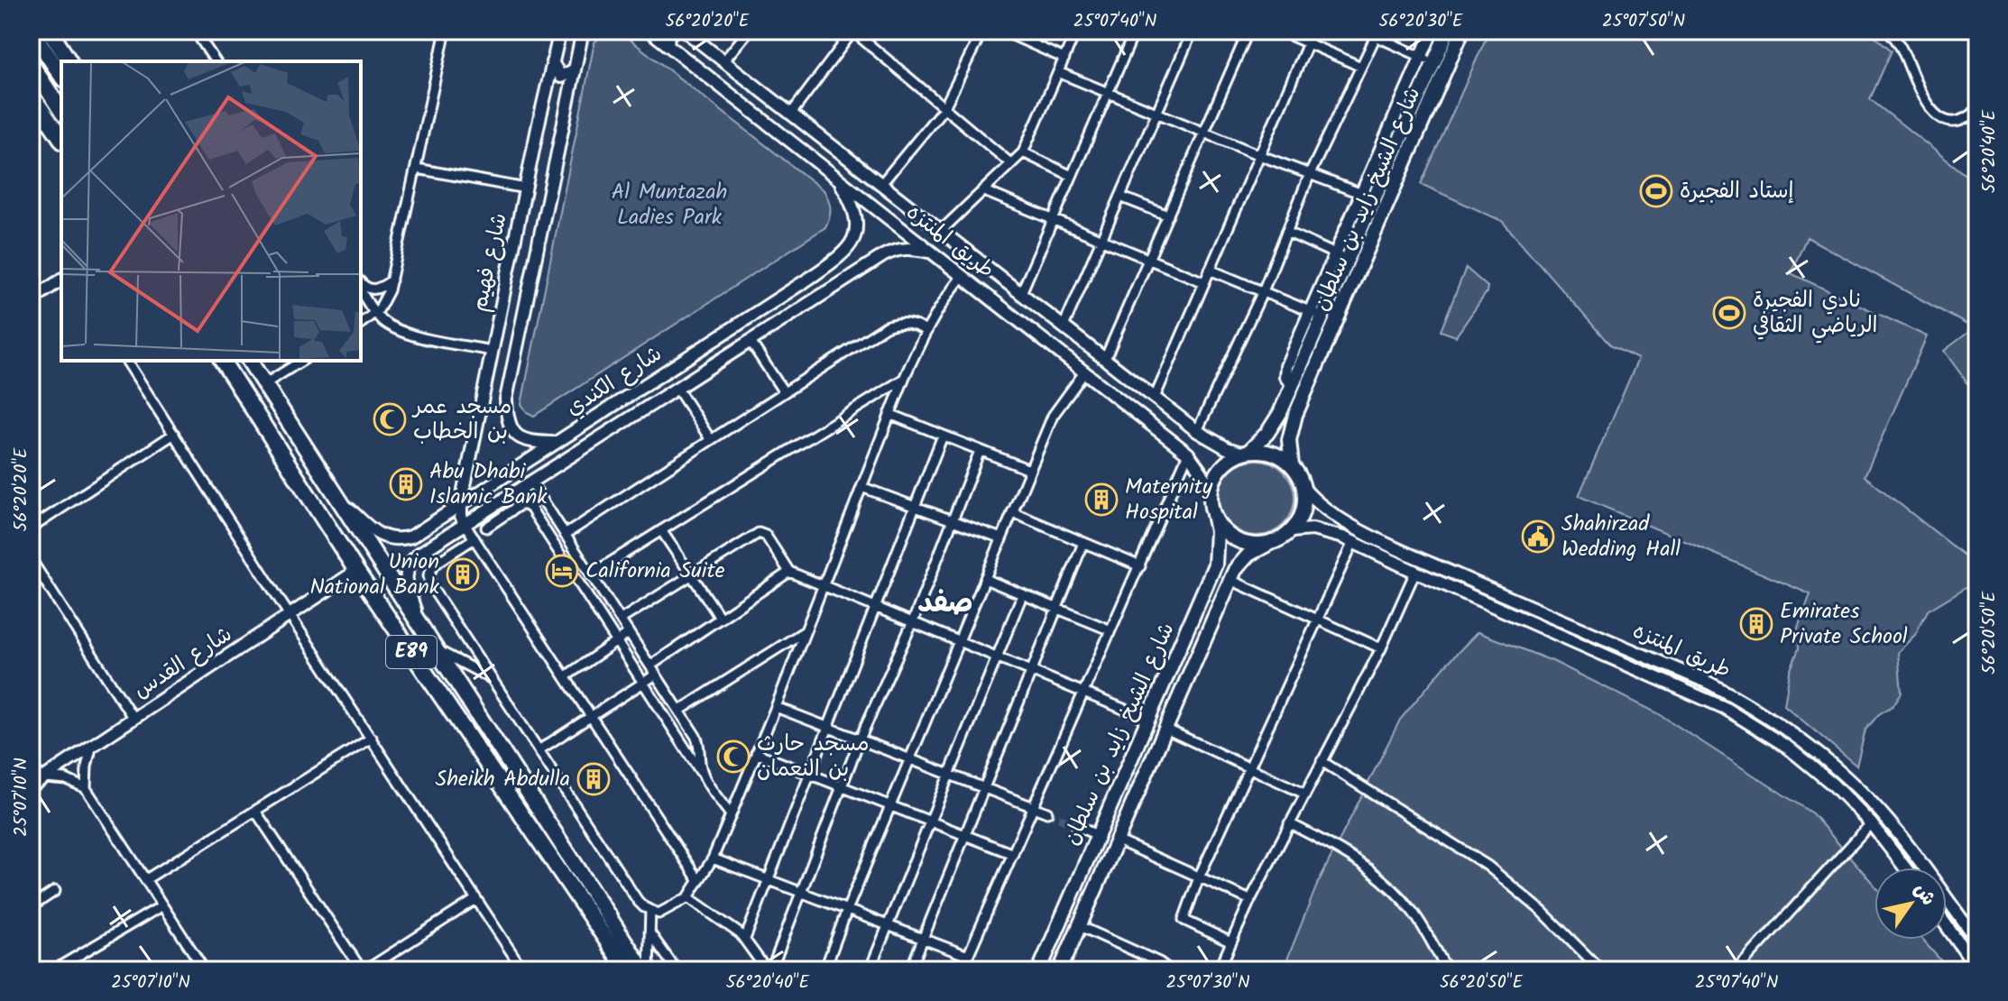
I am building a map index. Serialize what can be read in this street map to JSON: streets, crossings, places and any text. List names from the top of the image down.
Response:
{
  "streets": {
    "highway": ["E89"],
    "main road": ["شارع الشيخ زايد بن سلطان"],
    "street": [
      "طريق المنتزه",
      "شارع فهيم",
      "شارع الكندي",
      "شارع القدس"
    ]
  },
  "crossings": [
    ["شارع الشيخ زايد بن سلطان", "طريق المنتزه"],
    ["طريق المنتزه", "شارع الكندي"],
    ["شارع فهيم", "شارع الكندي"],
    ["شارع الكندي", "E89"],
    ["E89", "شارع القدس"]
  ],
  "districts": ["صفد"],
  "parks": ["Al Muntazah Ladies Park"],
  "places": {
    "sports": ["إستاد الفجيرة", "نادي الفجيرة الرياضي الثقافي"],
    "mosque": ["مسجد عمر بن الخطاب", "مسجد حارث بن النعمان"],
    "building": [
      "Abu Dhabi Islamic Bank",
      "Maternity Hospital",
      "Union National Bank",
      "Emirates Private School",
      "Sheikh Abdulla"
    ],
    "public building": ["Shahirzad Wedding Hall"],
    "hotel": ["California Suite"]
  },
  "north": "top right",
  "coordinates": [
    "56°20'20\"E",
    "25°07'40\"N",
    "56°20'30\"E",
    "25°07'50\"N",
    "56°20'40\"E",
    "56°20'50\"E",
    "25°07'10\"N",
    "25°07'30\"N"
  ]
}
